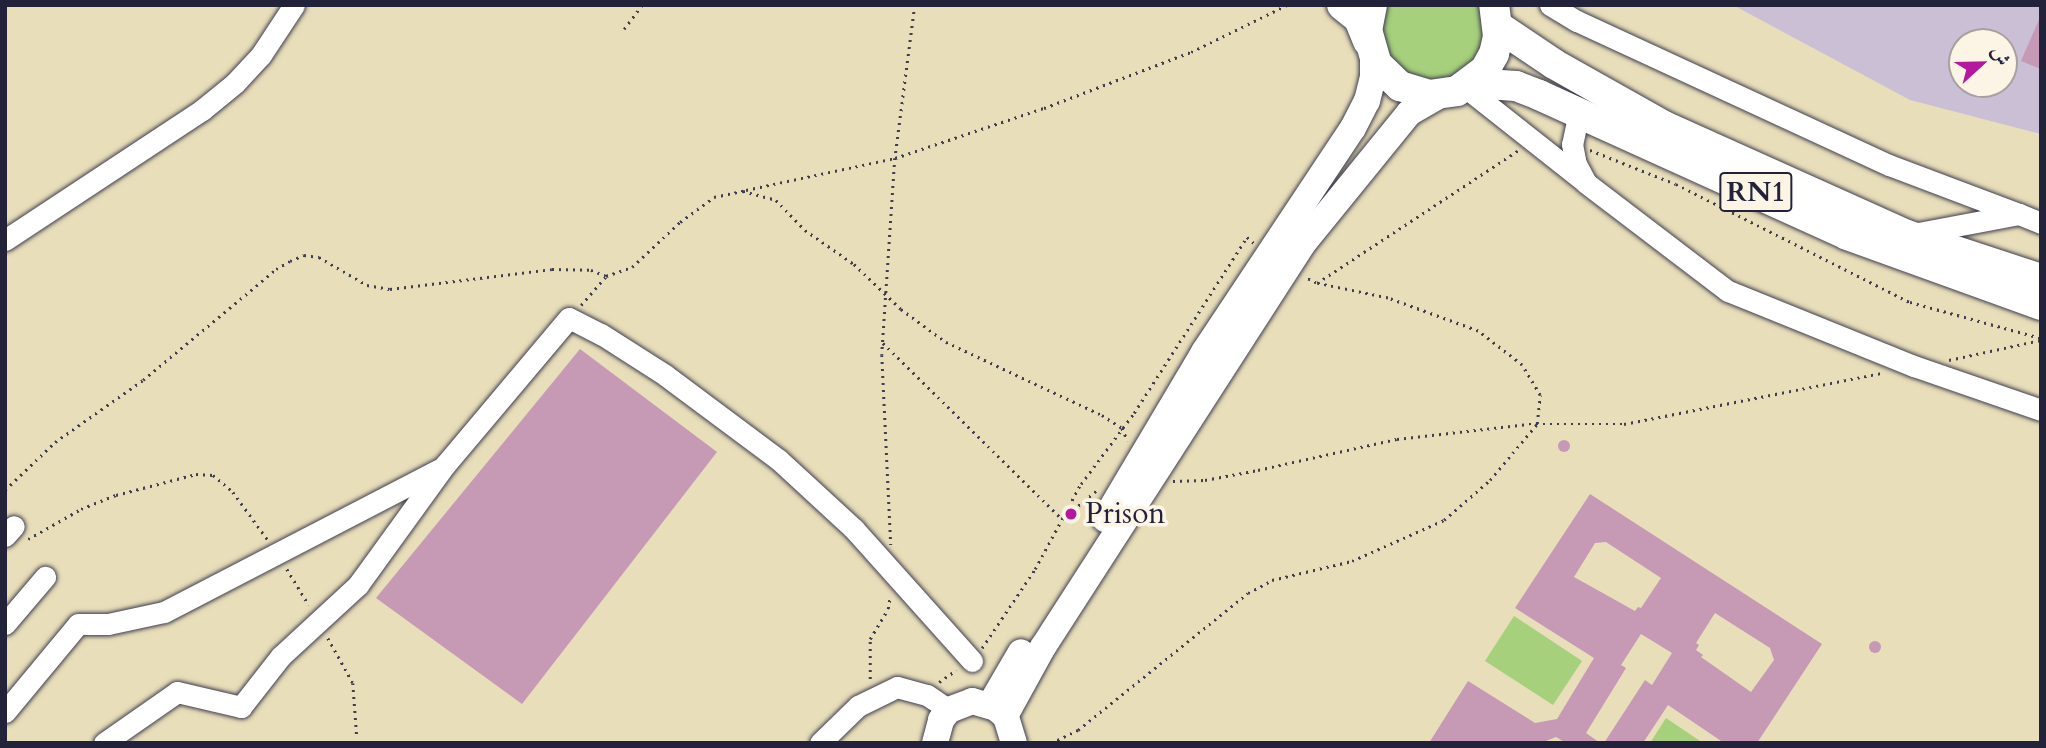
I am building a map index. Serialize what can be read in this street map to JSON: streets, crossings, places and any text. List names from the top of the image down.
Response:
{
  "streets": {
    "highway": ["RN1"]
  },
  "places": ["Prison"],
  "north": "right"
}
